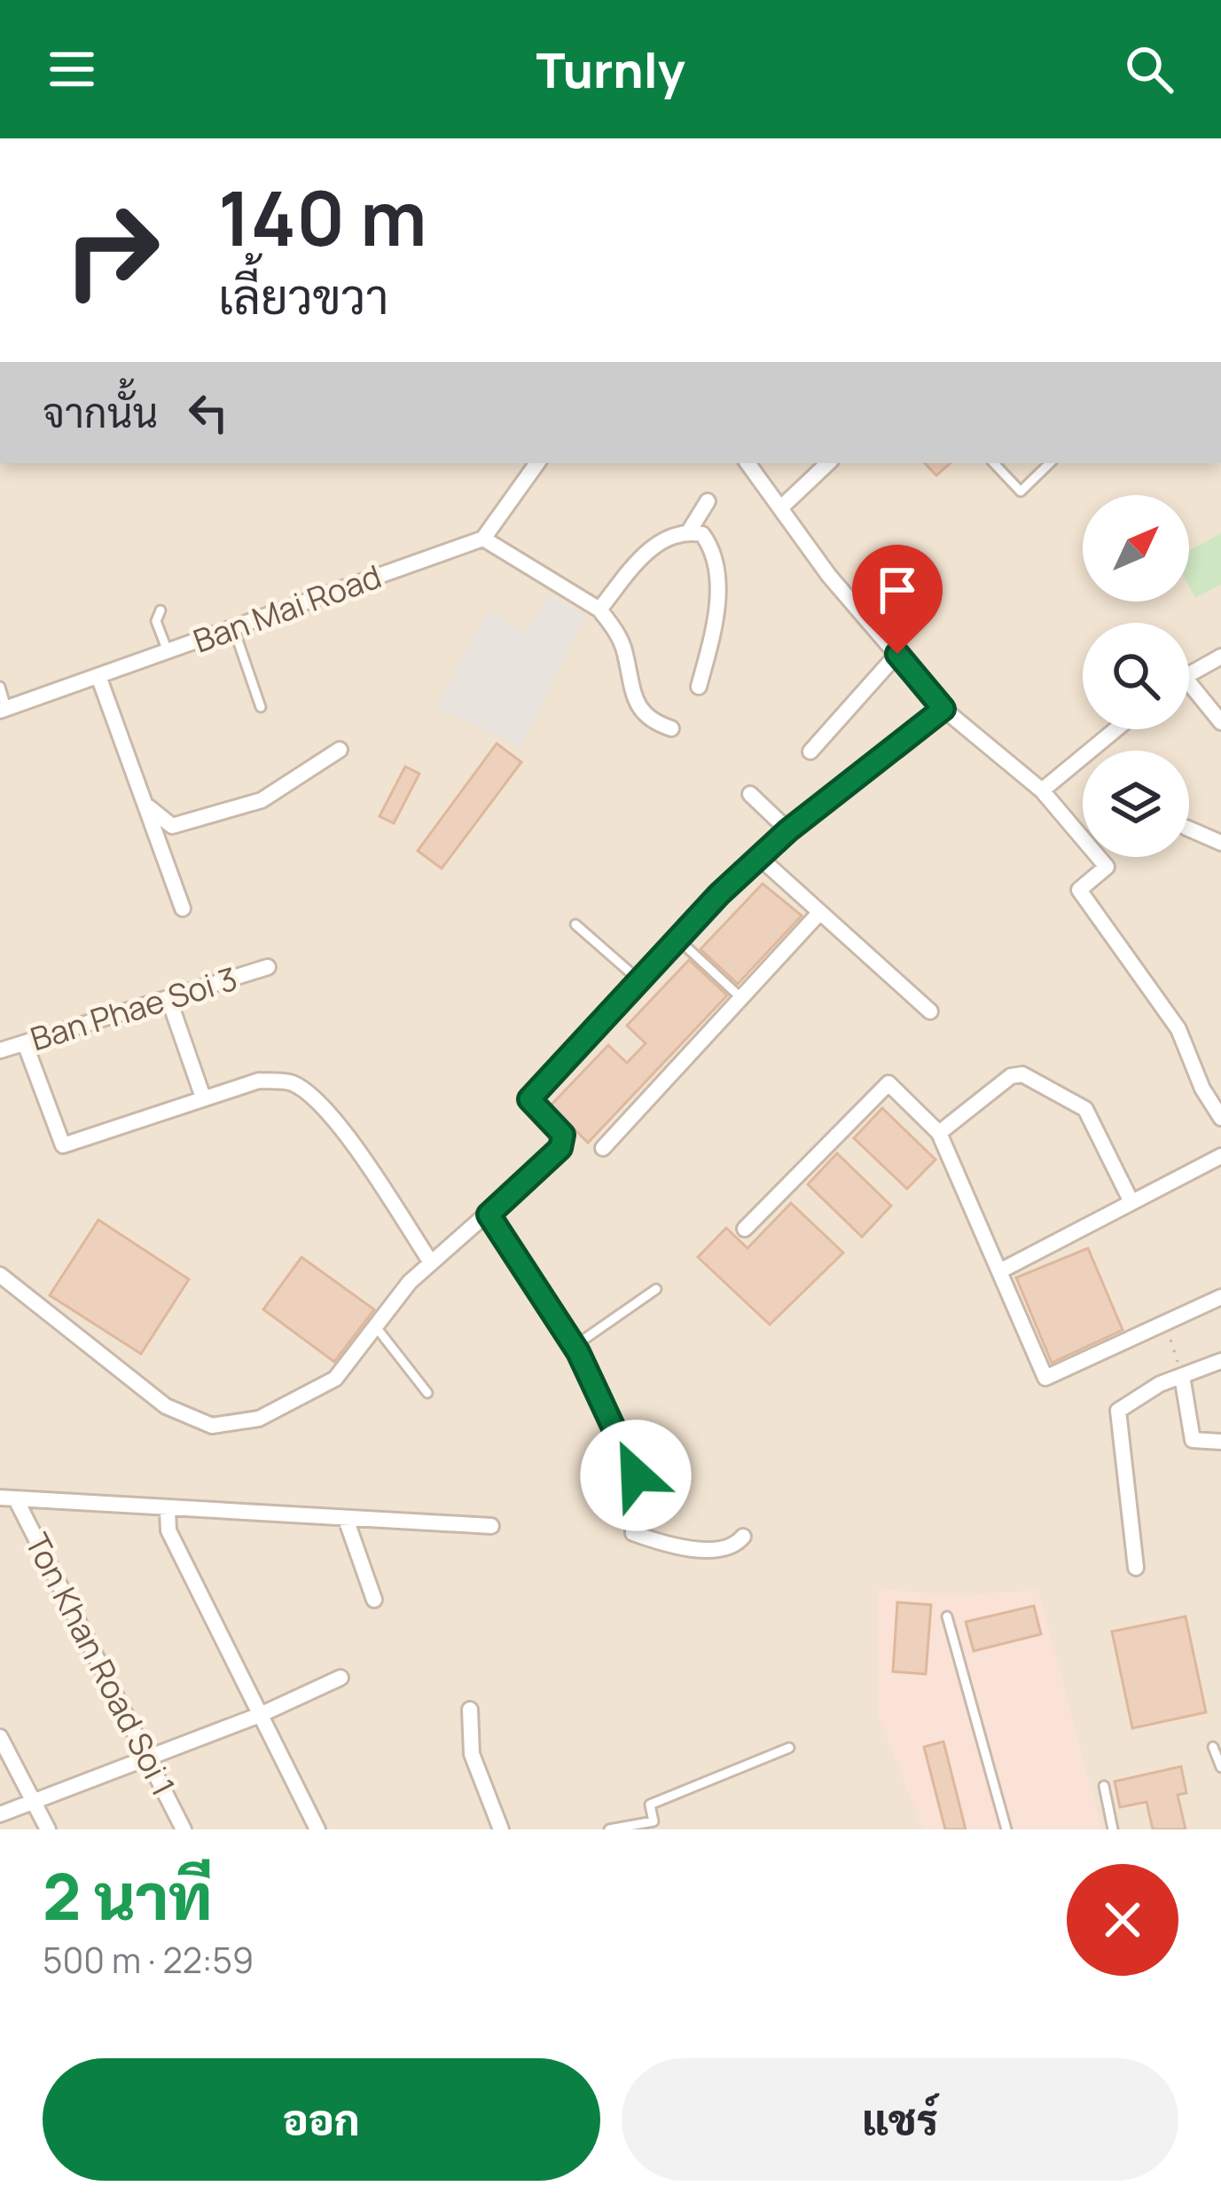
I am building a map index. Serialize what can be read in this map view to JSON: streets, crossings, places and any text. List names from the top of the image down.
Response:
{
  "streets": {
    "street": ["Ban Mai Road", "Ban Phae Soi 3", "Ton Khan Road Soi 1"]
  },
  "north": "top right",
  "page": {
    "header": "Turnly",
    "turn": ["140 m", "เลี้ยวขวา"],
    "then": "จากนั้น",
    "heading": ["2 นาที", "500 m · 22:59"],
    "buttons": ["ออก", "แชร์"]
  }
}
